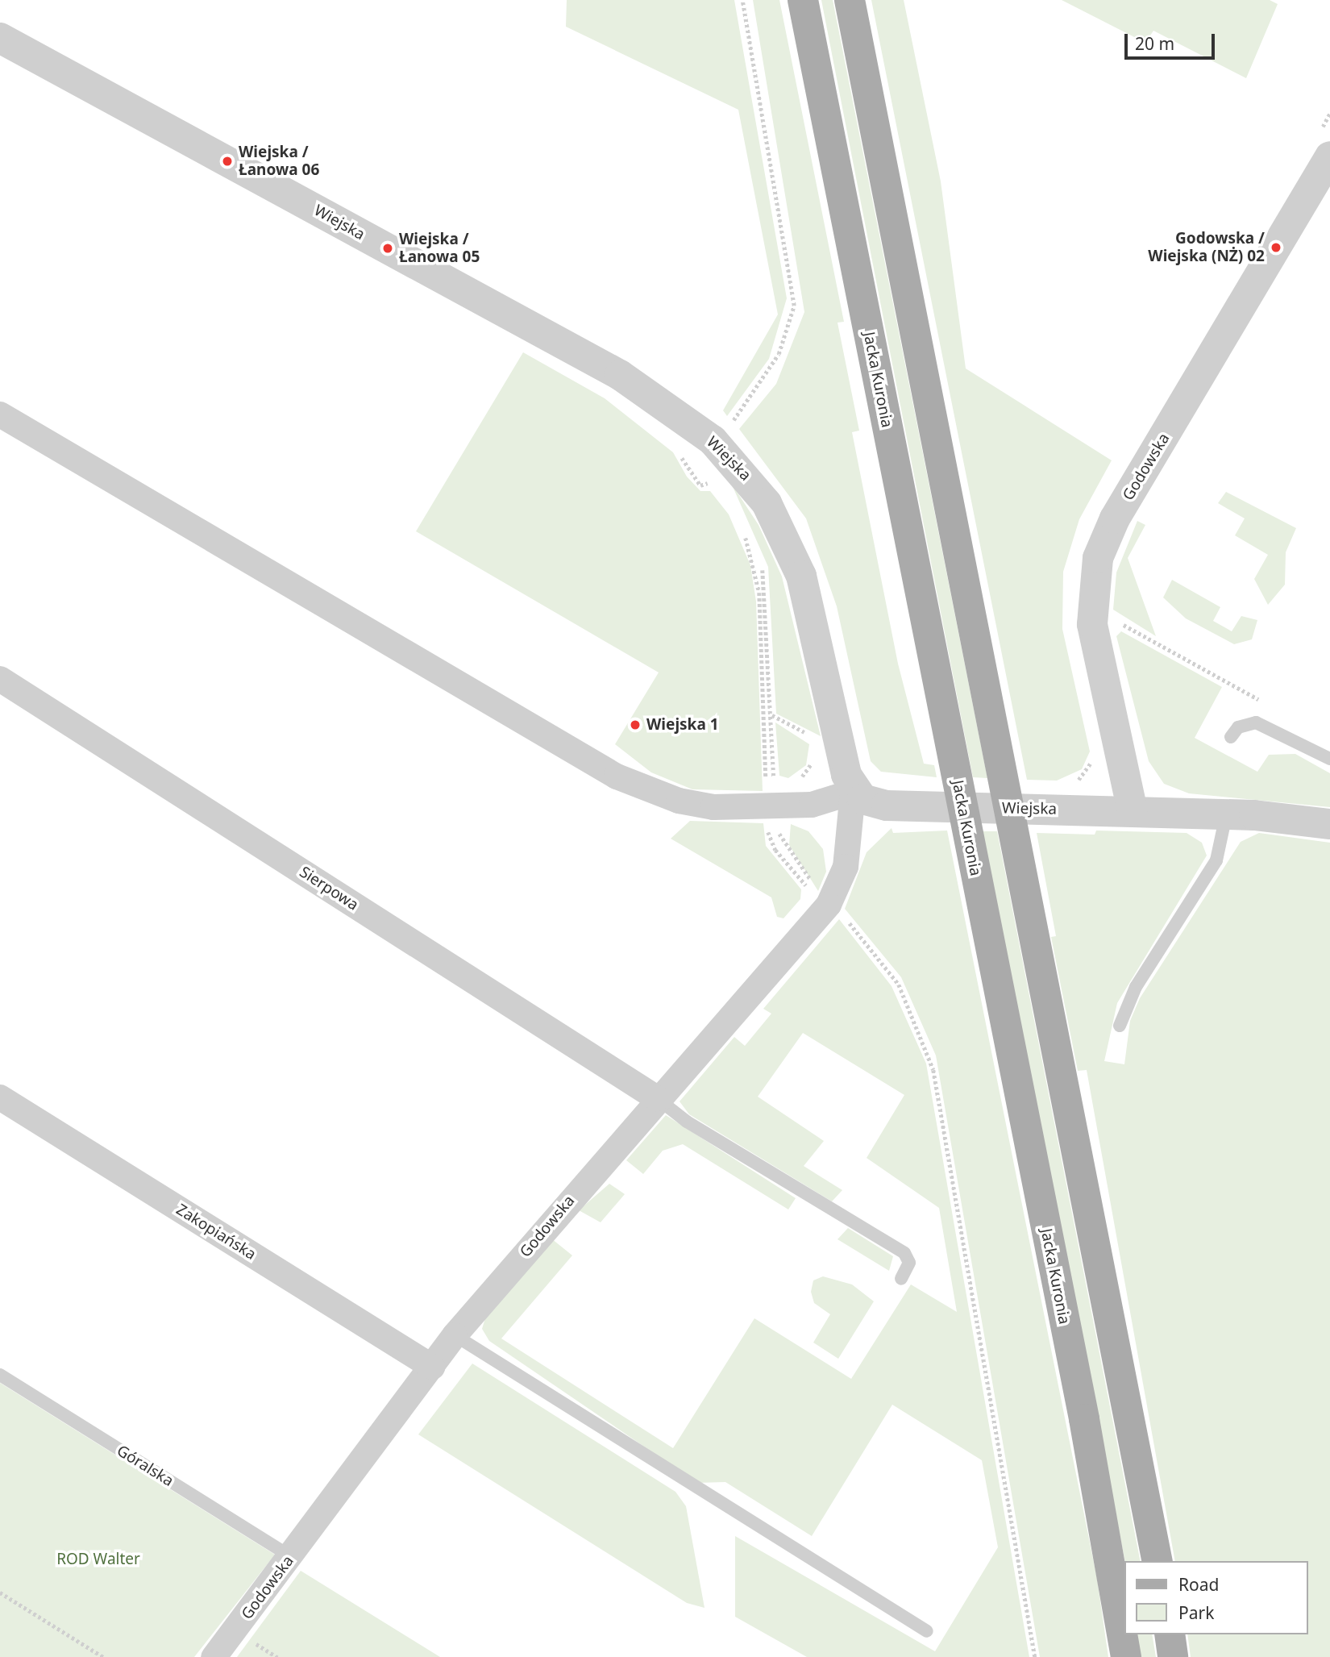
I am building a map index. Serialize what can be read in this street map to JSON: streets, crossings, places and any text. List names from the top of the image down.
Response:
{
  "streets": {
    "main road": ["Jacka Kuronia"],
    "street": [
      "Wiejska",
      "Godowska",
      "Sierpowa",
      "Zakopiańska"
    ],
    "lane": ["Góralska"]
  },
  "crossings": [
    ["Wiejska", "Godowska"],
    ["Godowska", "Sierpowa"],
    ["Godowska", "Zakopiańska"],
    ["Godowska", "Góralska"]
  ],
  "parks": ["ROD Walter"],
  "places": [
    "Wiejska / Łanowa 06",
    "Godowska / Wiejska (NŻ) 02",
    "Wiejska / Łanowa 05",
    "Wiejska 1"
  ],
  "legend": ["Road", "Park"],
  "scale_bar": "20 m"
}
